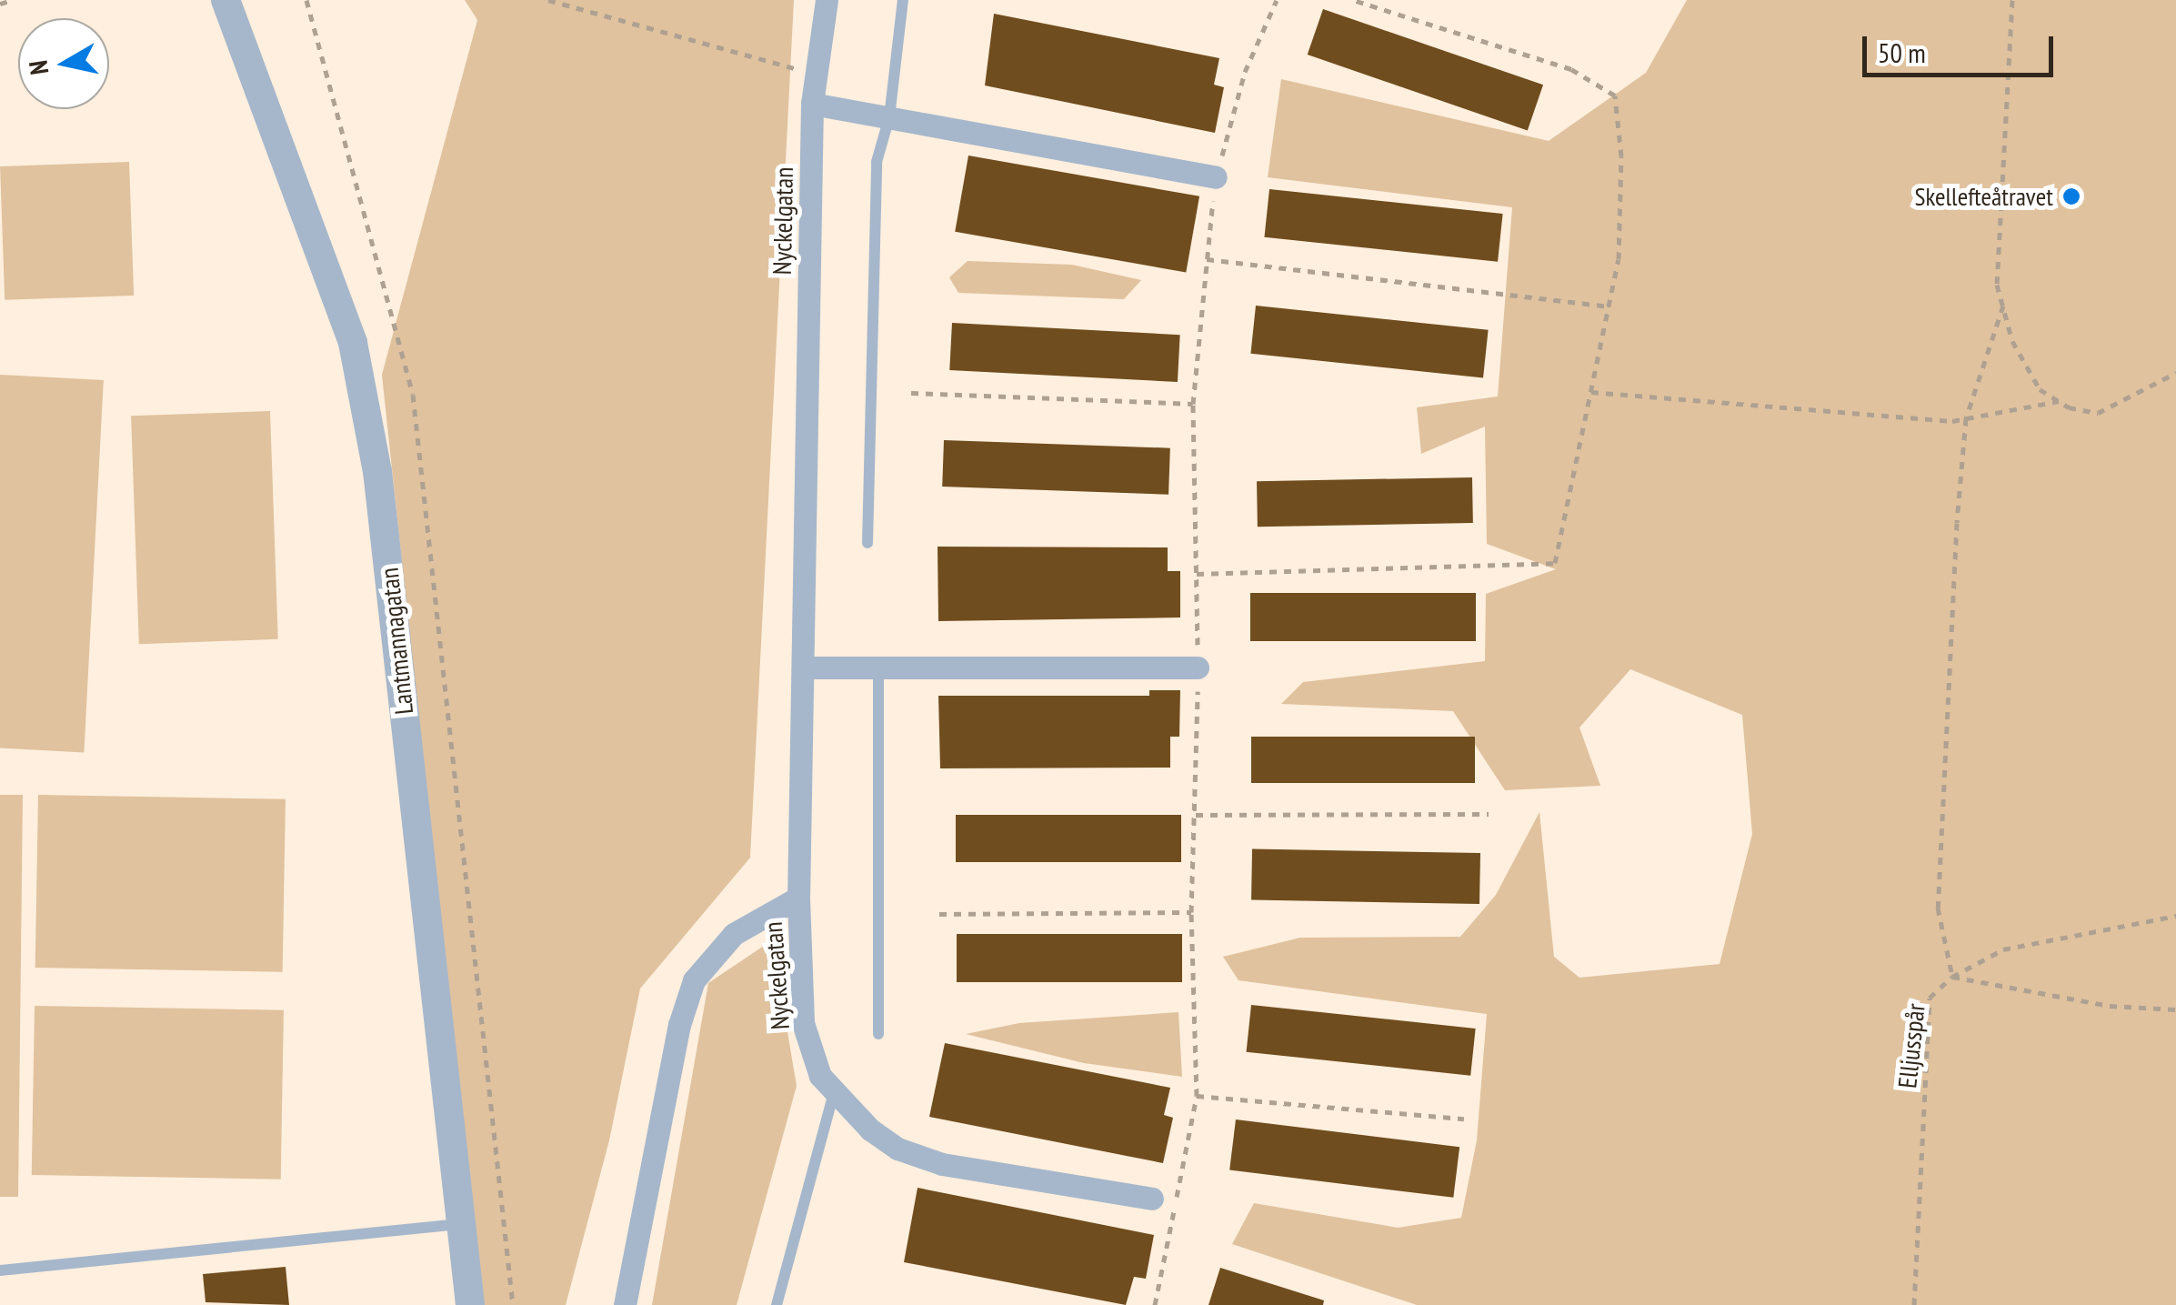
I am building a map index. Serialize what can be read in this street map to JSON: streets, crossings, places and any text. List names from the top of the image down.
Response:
{
  "streets": {
    "street": ["Nyckelgatan", "Lantmannagatan"],
    "path": ["Elljusspår"]
  },
  "places": ["Skellefteåtravet"],
  "scale_bar": "50 m",
  "north": "left"
}
